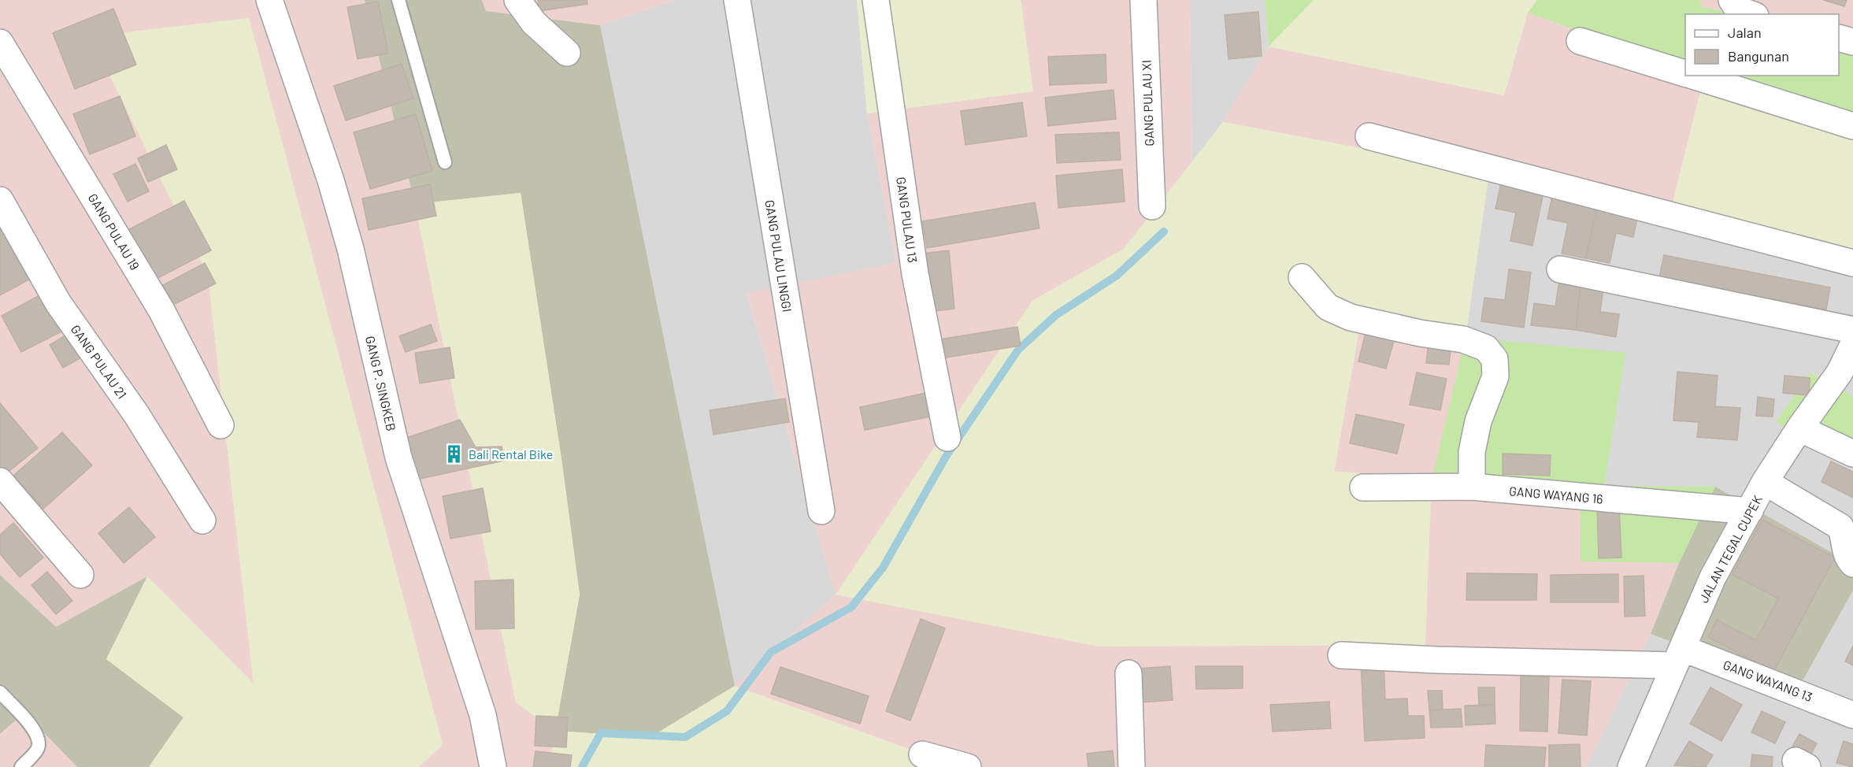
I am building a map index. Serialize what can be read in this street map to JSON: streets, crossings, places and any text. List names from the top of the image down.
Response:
{
  "streets": {
    "street": [
      "GANG PULAU XI",
      "GANG PULAU 13",
      "GANG PULAU 19",
      "GANG PULAU LINGGI",
      "GANG PULAU 21",
      "GANG P. SINGKEB",
      "GANG WAYANG 16",
      "JALAN TEGAL CUPEK",
      "GANG WAYANG 13"
    ]
  },
  "crossings": [
    ["GANG WAYANG 16", "JALAN TEGAL CUPEK"],
    ["JALAN TEGAL CUPEK", "GANG WAYANG 13"]
  ],
  "places": {
    "building": ["Bali Rental Bike"]
  },
  "legend": ["Jalan", "Bangunan"]
}
